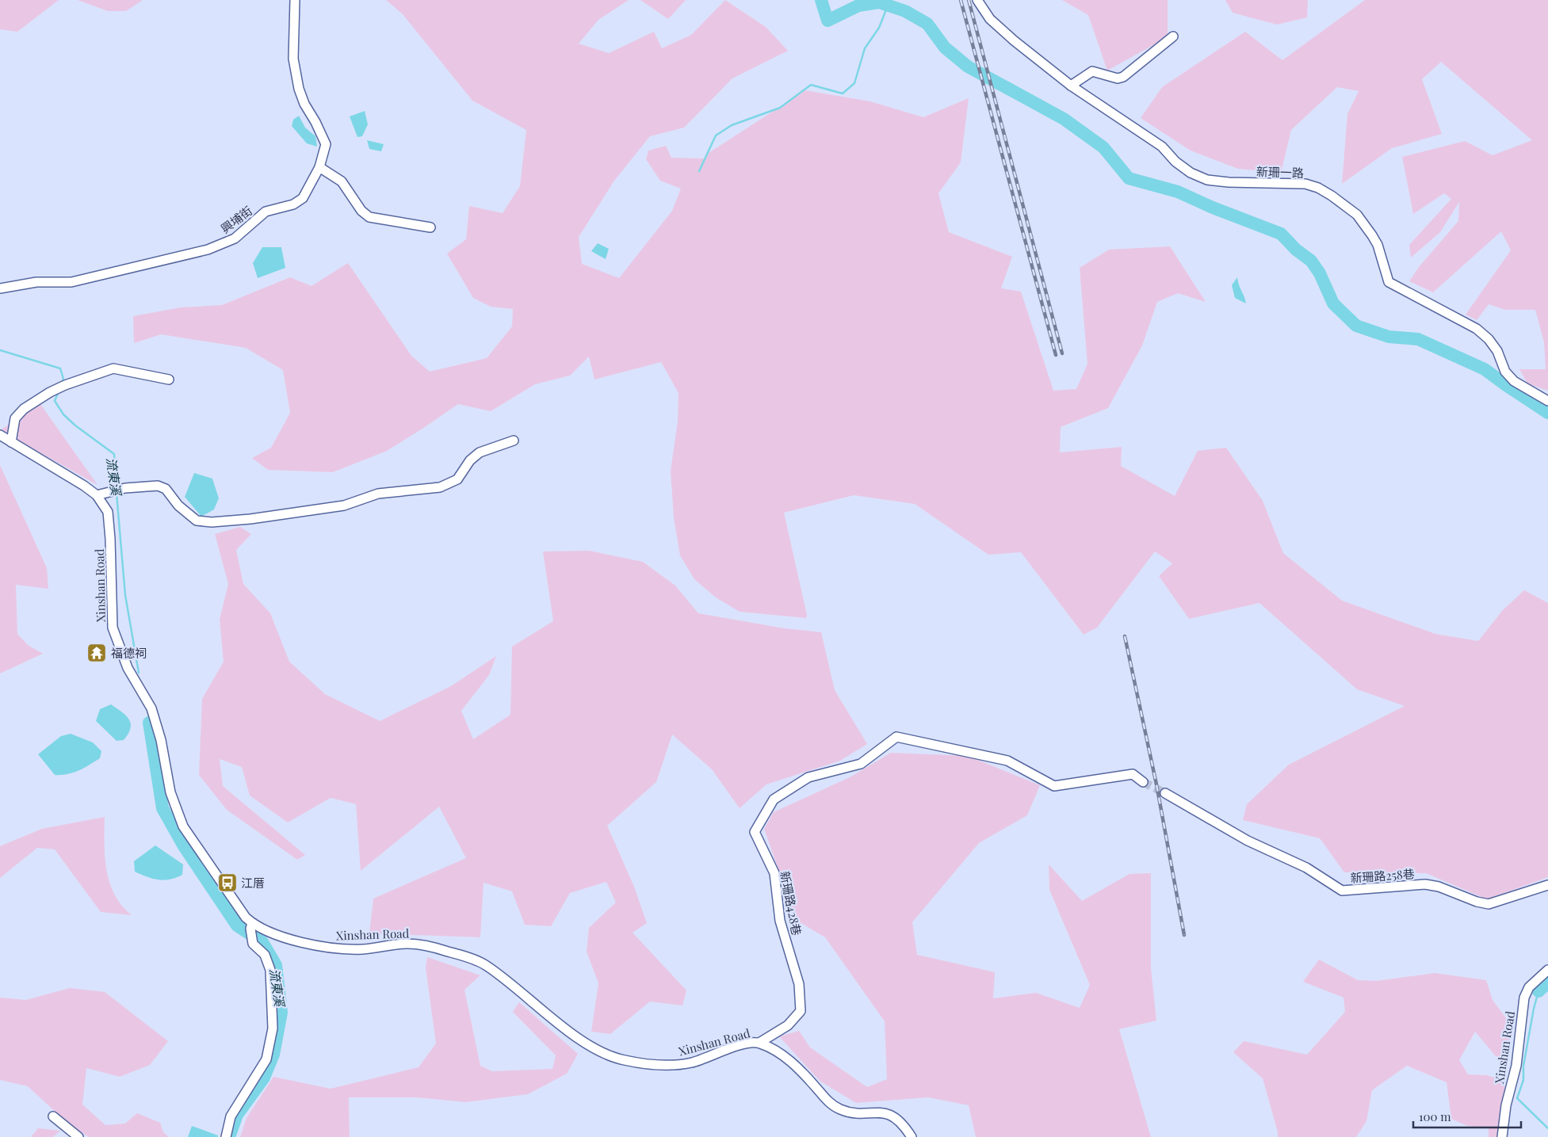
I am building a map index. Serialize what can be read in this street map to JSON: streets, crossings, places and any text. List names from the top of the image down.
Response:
{
  "streets": {
    "street": [
      "新珊一路",
      "興埔街",
      "Xinshan Road",
      "新珊路258巷",
      "新珊路428巷"
    ]
  },
  "crossings": [
    ["Xinshan Road", "新珊路428巷"]
  ],
  "water": ["流東溪"],
  "places": {
    "temple": ["福德祠"],
    "bus stop": ["江厝"]
  },
  "scale_bar": "100 m"
}
